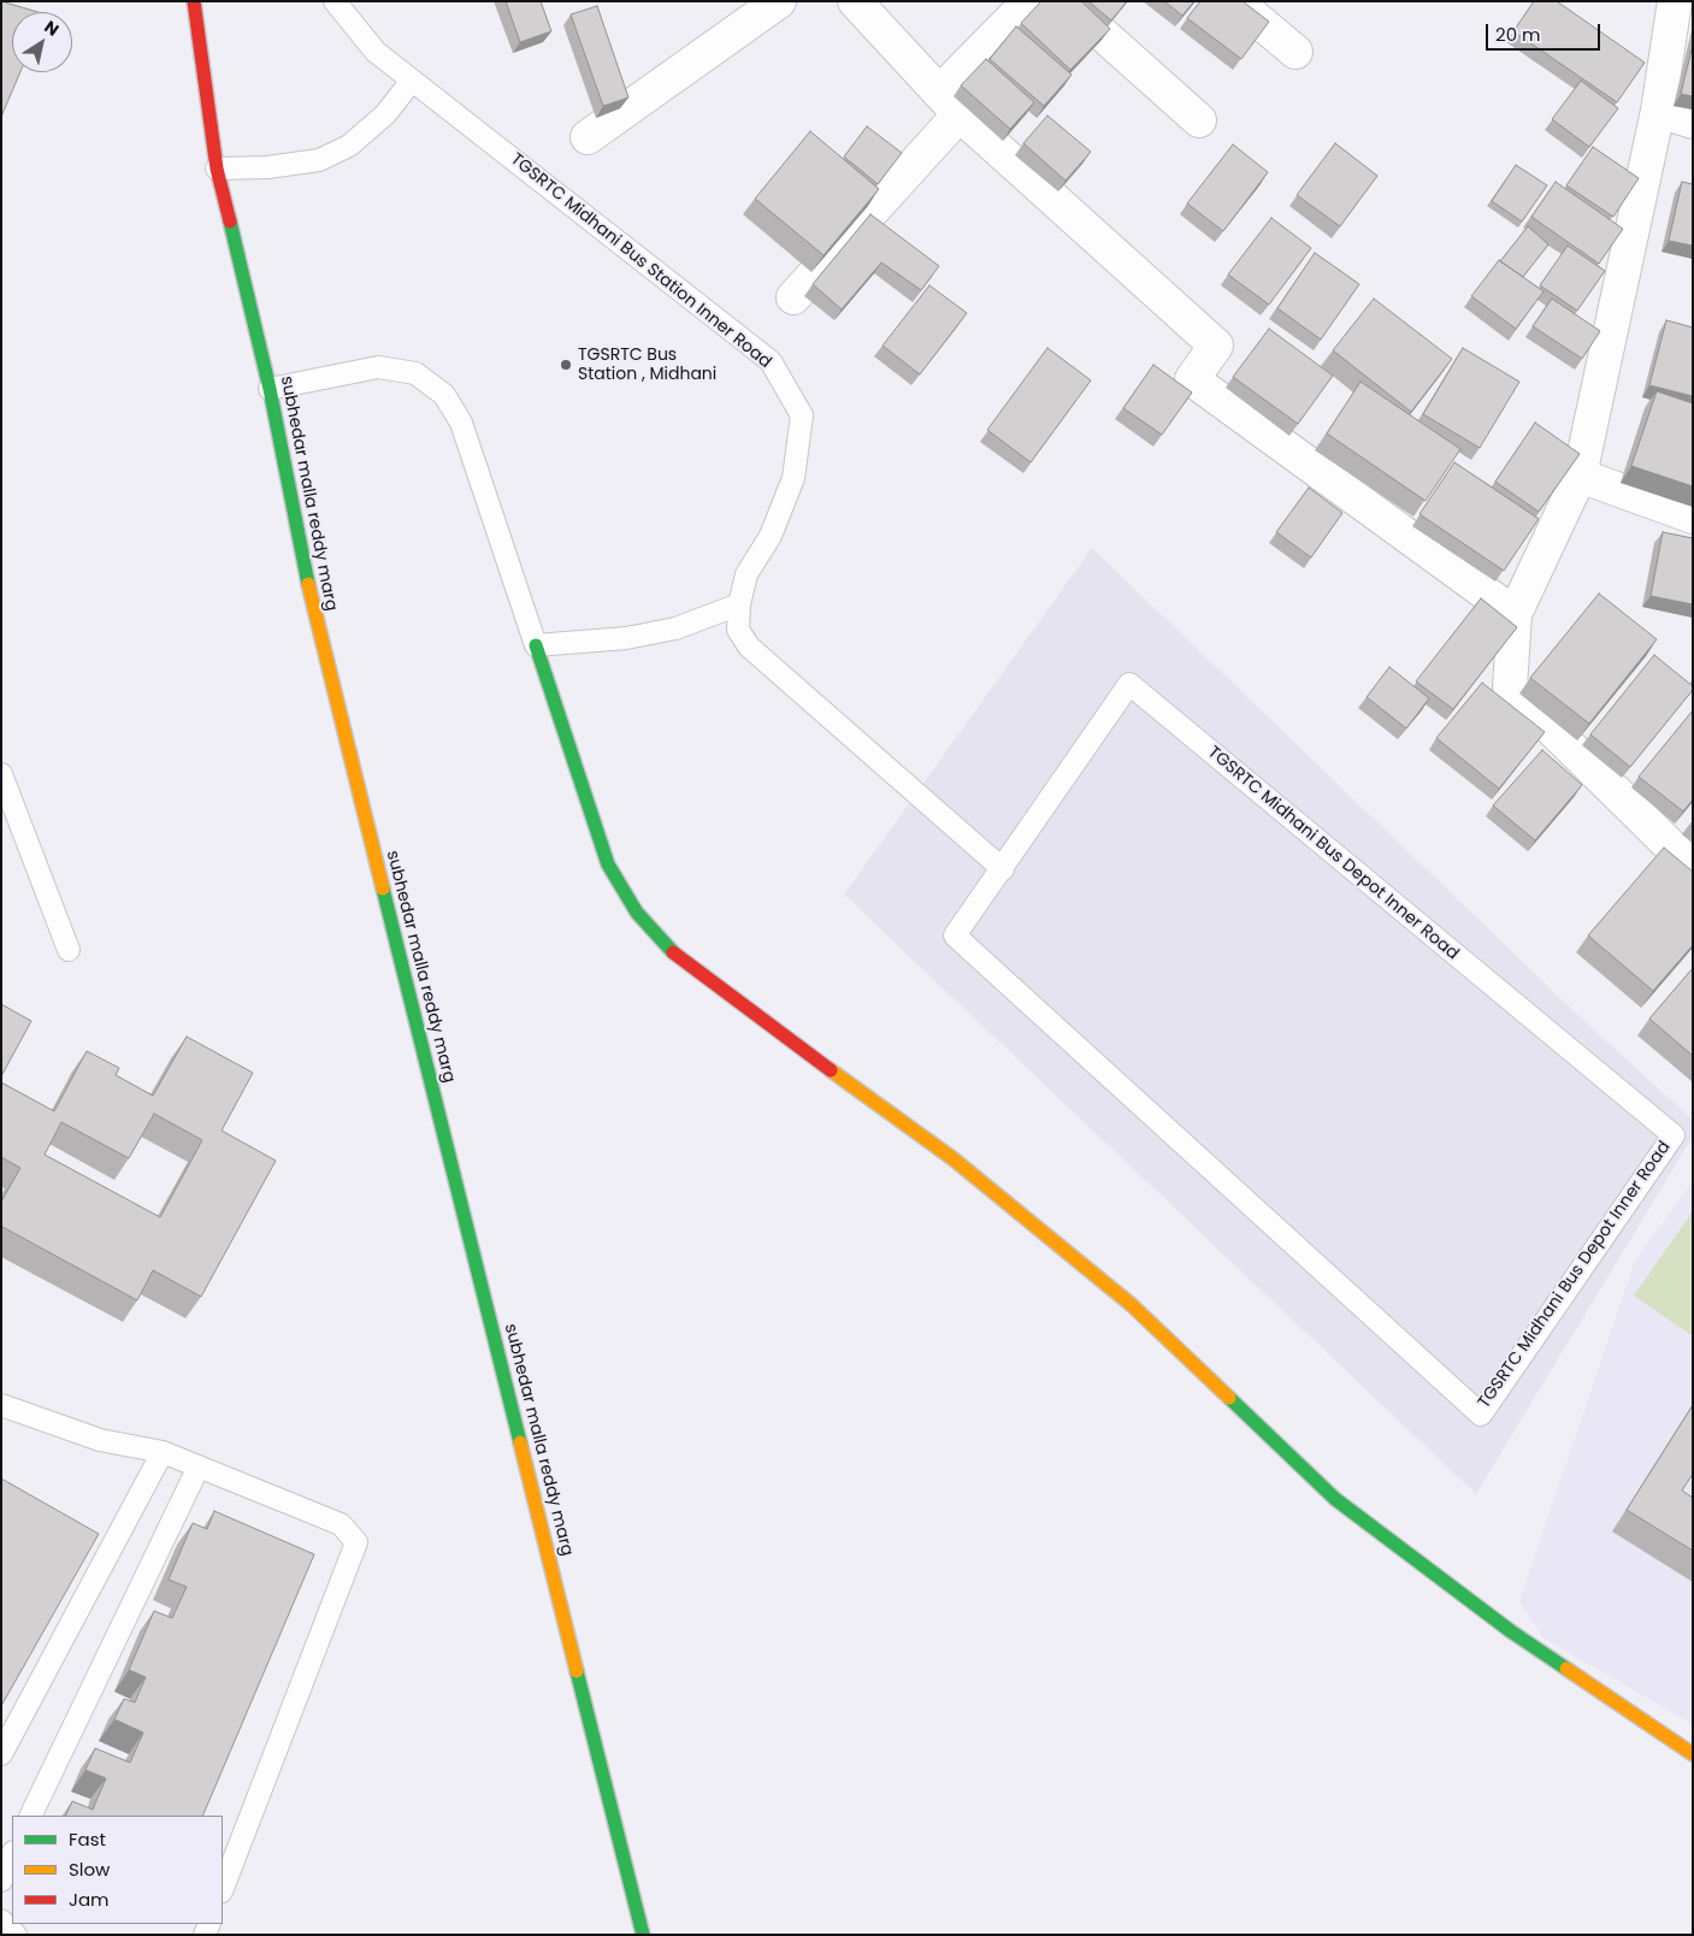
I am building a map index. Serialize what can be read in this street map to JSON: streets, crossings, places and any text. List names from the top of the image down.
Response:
{
  "streets": {
    "main road": ["subhedar malla reddy marg"],
    "lane": ["TGSRTC Midhani Bus Station Inner Road", "TGSRTC Midhani Bus Depot Inner Road"]
  },
  "places": ["TGSRTC Bus Station , Midhani"],
  "legend": ["Fast", "Slow", "Jam"],
  "scale_bar": "20 m",
  "north": "top right"
}
